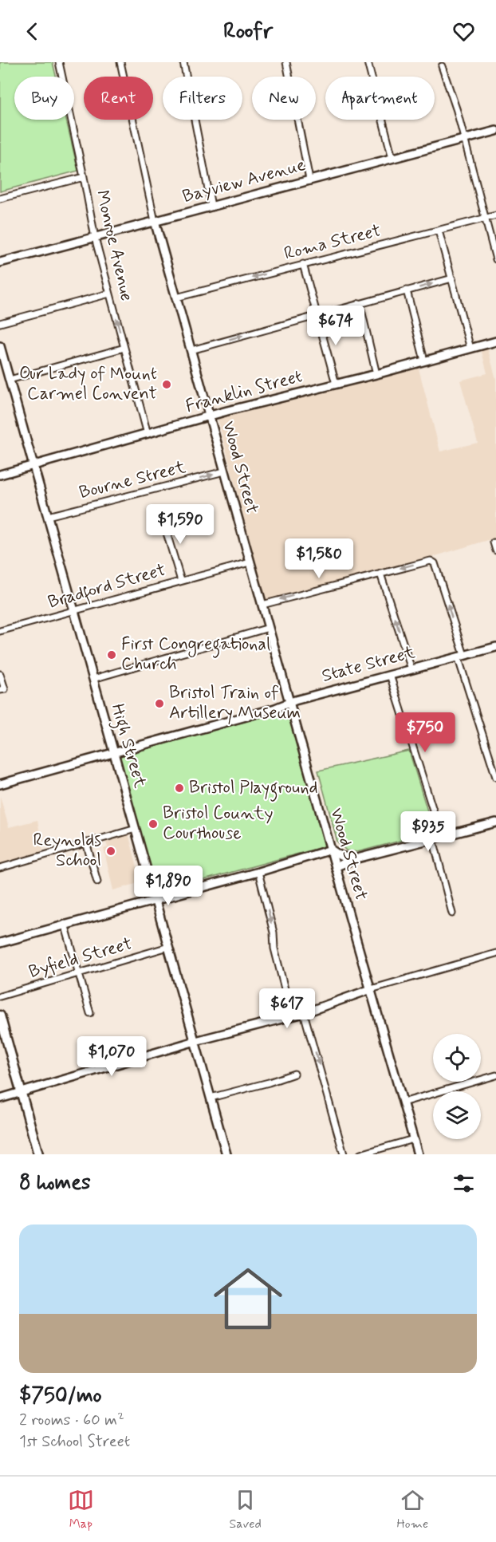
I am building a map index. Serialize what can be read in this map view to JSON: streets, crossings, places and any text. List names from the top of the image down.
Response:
{
  "streets": {
    "street": [
      "Bayview Avenue",
      "Roma Street",
      "Monroe Avenue",
      "Franklin Street",
      "Wood Street",
      "Bourne Street",
      "Bradford Street",
      "State Street",
      "High Street",
      "Byfield Street"
    ]
  },
  "crossings": [
    ["Bayview Avenue", "Monroe Avenue"],
    ["Bayview Avenue", "Wood Street"],
    ["Roma Street", "Wood Street"],
    ["Monroe Avenue", "Franklin Street"],
    ["Franklin Street", "Wood Street"],
    ["Franklin Street", "High Street"],
    ["Wood Street", "Bourne Street"],
    ["Wood Street", "Bradford Street"],
    ["Wood Street", "State Street"],
    ["Bourne Street", "High Street"],
    ["Bradford Street", "High Street"],
    ["State Street", "High Street"],
    ["High Street", "Byfield Street"]
  ],
  "one_way": ["Roma Street", "Bourne Street"],
  "places": [
    "Our Lady of Mount Carmel Convent",
    "First Congregational Church",
    "Bristol Train of Artillery Museum",
    "Bristol Playground",
    "Bristol County Courthouse",
    "Reynolds School"
  ],
  "page": {
    "header": "Roofr",
    "chip": [
      "Buy",
      "Rent",
      "Filters",
      "New",
      "Apartment"
    ],
    "price": [
      "$674",
      "$1,590",
      "$1,580",
      "$750",
      "$935",
      "$1,890",
      "$617",
      "$1,070"
    ],
    "heading": "8 homes",
    "list": [
      {
        "name": "$750/mo",
        "note": "2 rooms · 60 m² · 1st School Street"
      }
    ],
    "tabs": ["Map", "Saved", "Home"]
  }
}
